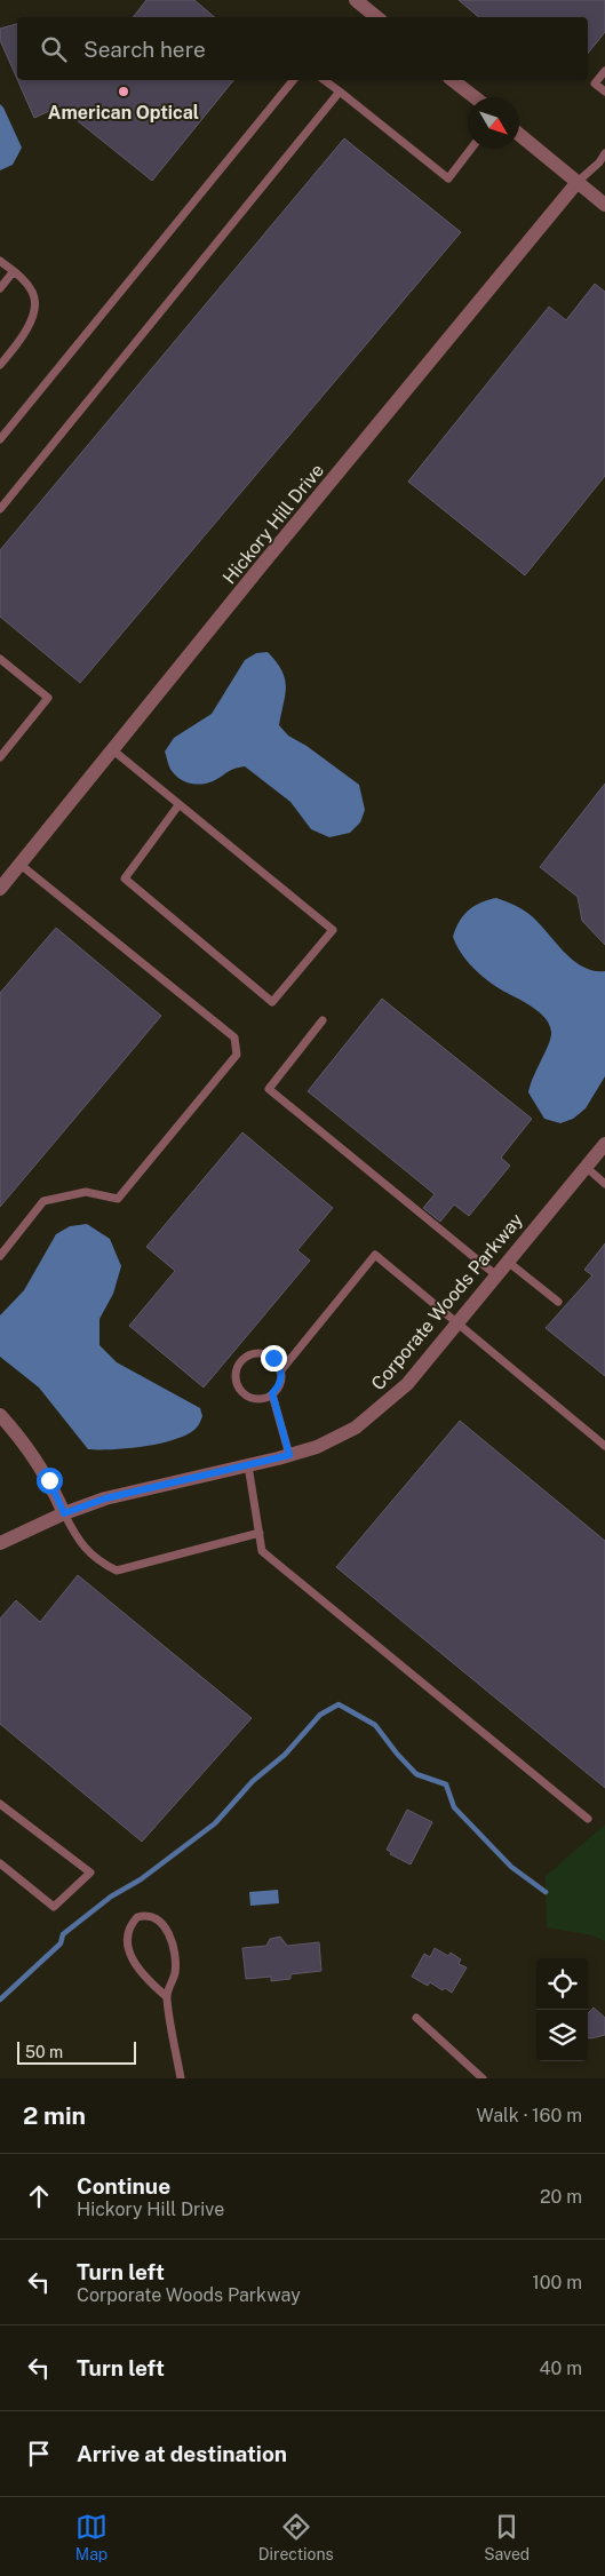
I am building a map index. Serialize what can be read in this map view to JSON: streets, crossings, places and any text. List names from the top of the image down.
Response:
{
  "streets": {
    "street": ["Hickory Hill Drive", "Corporate Woods Parkway"]
  },
  "places": ["American Optical"],
  "scale_bar": "50 m",
  "north": "bottom right",
  "page": {
    "search": "Search here",
    "scale": "50 m",
    "heading": ["2 min", "Walk · 160 m"],
    "list": [
      ["Continue", "Hickory Hill Drive", "20 m"],
      ["Turn left", "Corporate Woods Parkway", "100 m"],
      ["Turn left", "40 m"],
      "Arrive at destination"
    ],
    "nav": ["Map", "Directions", "Saved"]
  }
}
